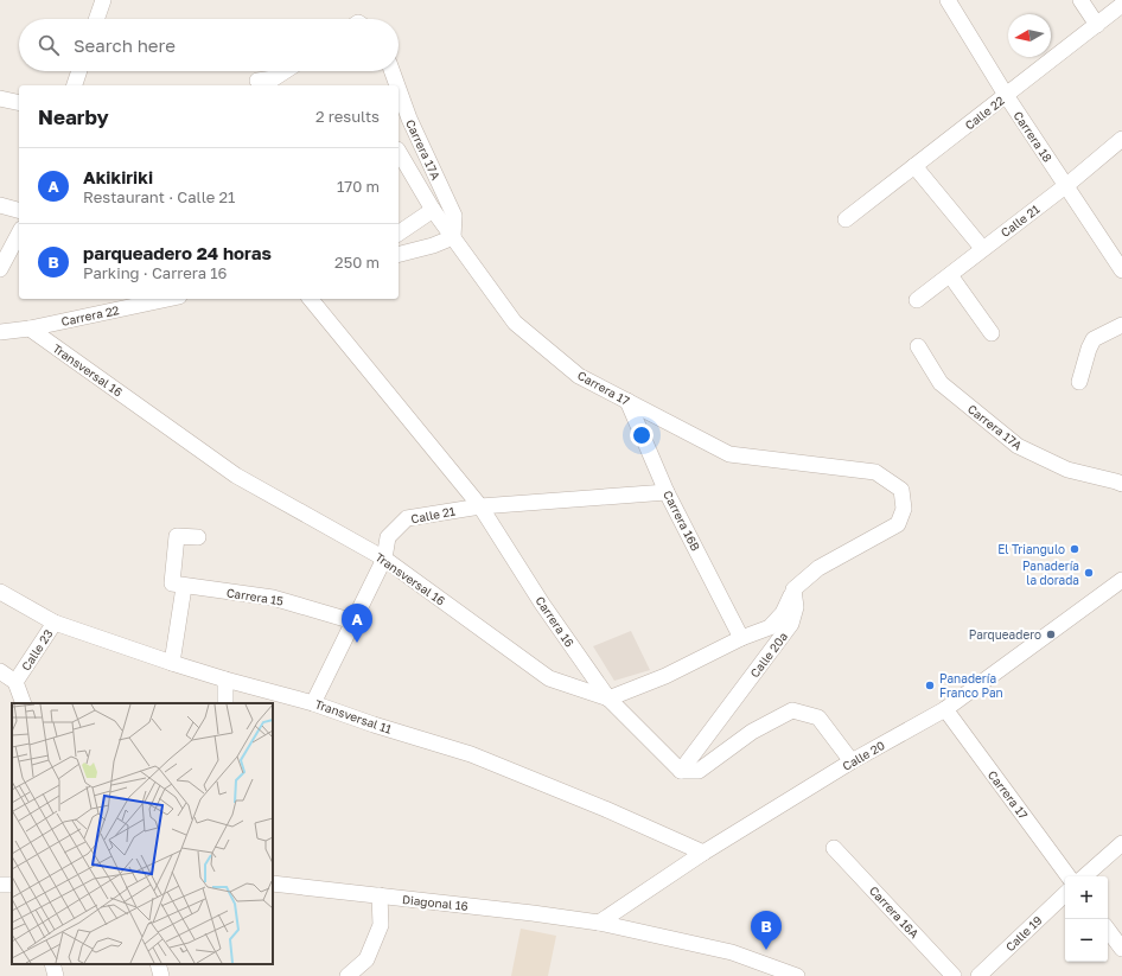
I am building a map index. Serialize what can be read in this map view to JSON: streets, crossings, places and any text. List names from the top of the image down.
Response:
{
  "streets": {
    "street": [
      "Calle 22",
      "Carrera 18",
      "Carrera 17A",
      "Calle 21",
      "Carrera 22",
      "Transversal 16",
      "Carrera 17",
      "Carrera 16B",
      "Carrera 15",
      "Carrera 16",
      "Calle 23",
      "Calle 20a",
      "Transversal 11",
      "Calle 20",
      "Diagonal 16",
      "Carrera 16A",
      "Calle 19"
    ]
  },
  "crossings": [
    ["Calle 22", "Carrera 18"],
    ["Carrera 18", "Calle 21"],
    ["Carrera 17A", "Carrera 17"],
    ["Calle 21", "Transversal 16"],
    ["Calle 21", "Carrera 16B"],
    ["Calle 21", "Carrera 15"],
    ["Calle 21", "Carrera 16"],
    ["Calle 21", "Transversal 11"],
    ["Carrera 22", "Transversal 16"],
    ["Transversal 16", "Carrera 16"],
    ["Carrera 17", "Carrera 16B"],
    ["Carrera 17", "Calle 20a"],
    ["Carrera 17", "Calle 20"],
    ["Carrera 16", "Calle 20a"],
    ["Calle 23", "Transversal 11"],
    ["Transversal 11", "Calle 20"],
    ["Calle 20", "Diagonal 16"]
  ],
  "places": [
    "El Triangulo",
    "Panadería la dorada",
    "Parqueadero",
    "Panadería Franco Pan"
  ],
  "north": "left",
  "page": {
    "search": "Search here",
    "heading": ["Nearby", "2 results"],
    "list": [
      {
        "mark": "A",
        "name": "Akikiriki",
        "note": "Restaurant · Calle 21",
        "value": "170 m"
      },
      {
        "mark": "B",
        "name": "parqueadero 24 horas",
        "note": "Parking · Carrera 16",
        "value": "250 m"
      }
    ],
    "pins": ["A", "B"],
    "map_buttons": ["+", "−"]
  }
}
